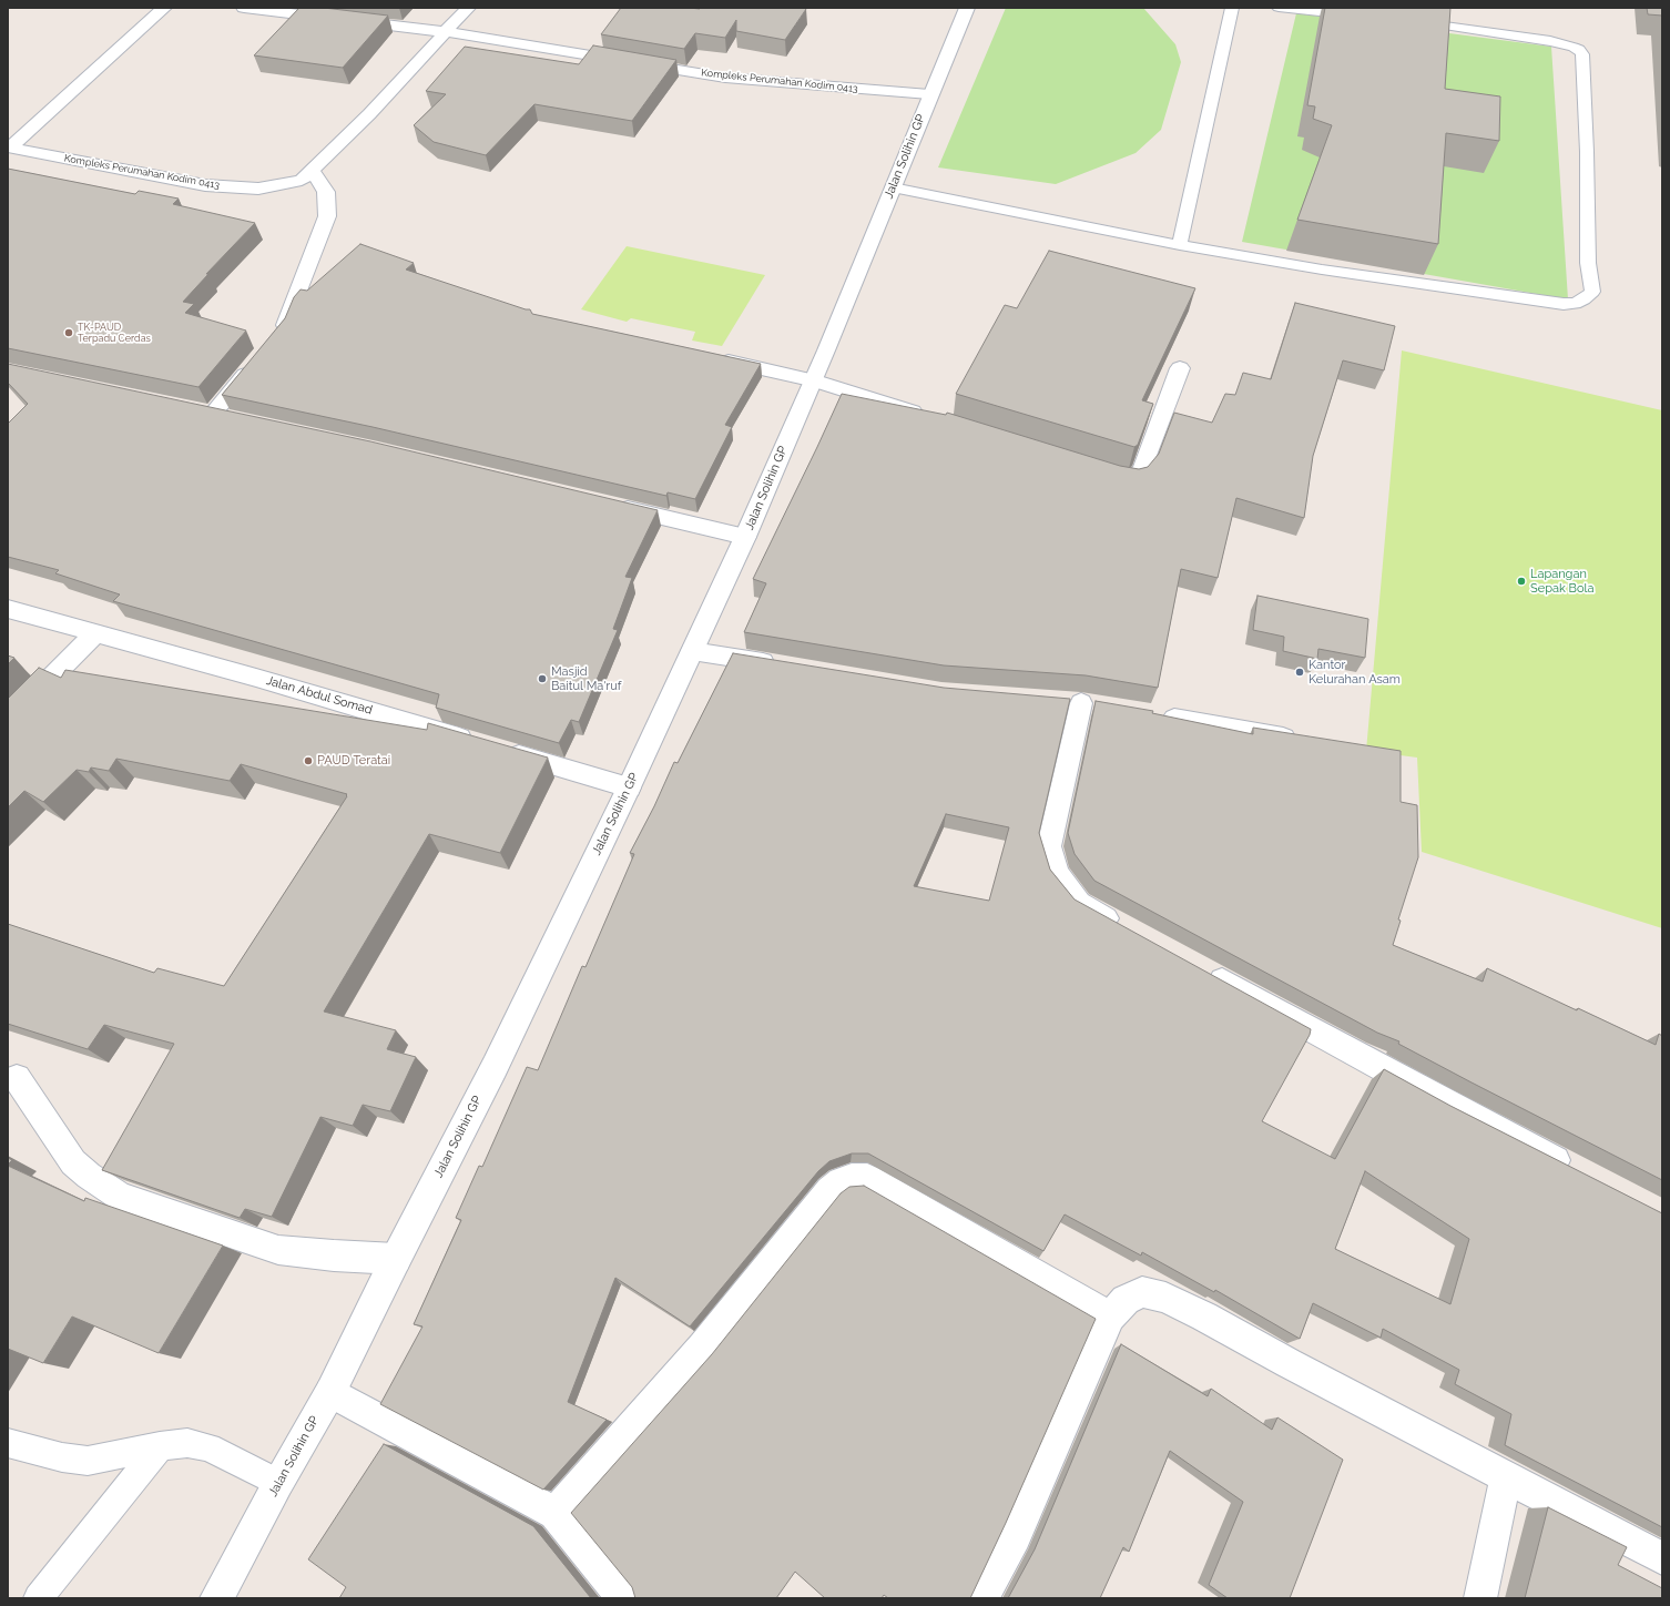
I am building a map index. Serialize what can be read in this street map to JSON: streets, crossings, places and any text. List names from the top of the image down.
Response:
{
  "streets": {
    "street": ["Kompleks Perumahan Kodim 0413", "Jalan Solihin GP", "Jalan Abdul Somad"]
  },
  "crossings": [
    ["Kompleks Perumahan Kodim 0413", "Jalan Solihin GP"]
  ],
  "places": [
    "TK-PAUD Terpadu Cerdas",
    "Lapangan Sepak Bola",
    "Kantor Kelurahan Asam",
    "Masjid Baitul Ma'ruf",
    "PAUD Teratai"
  ]
}
